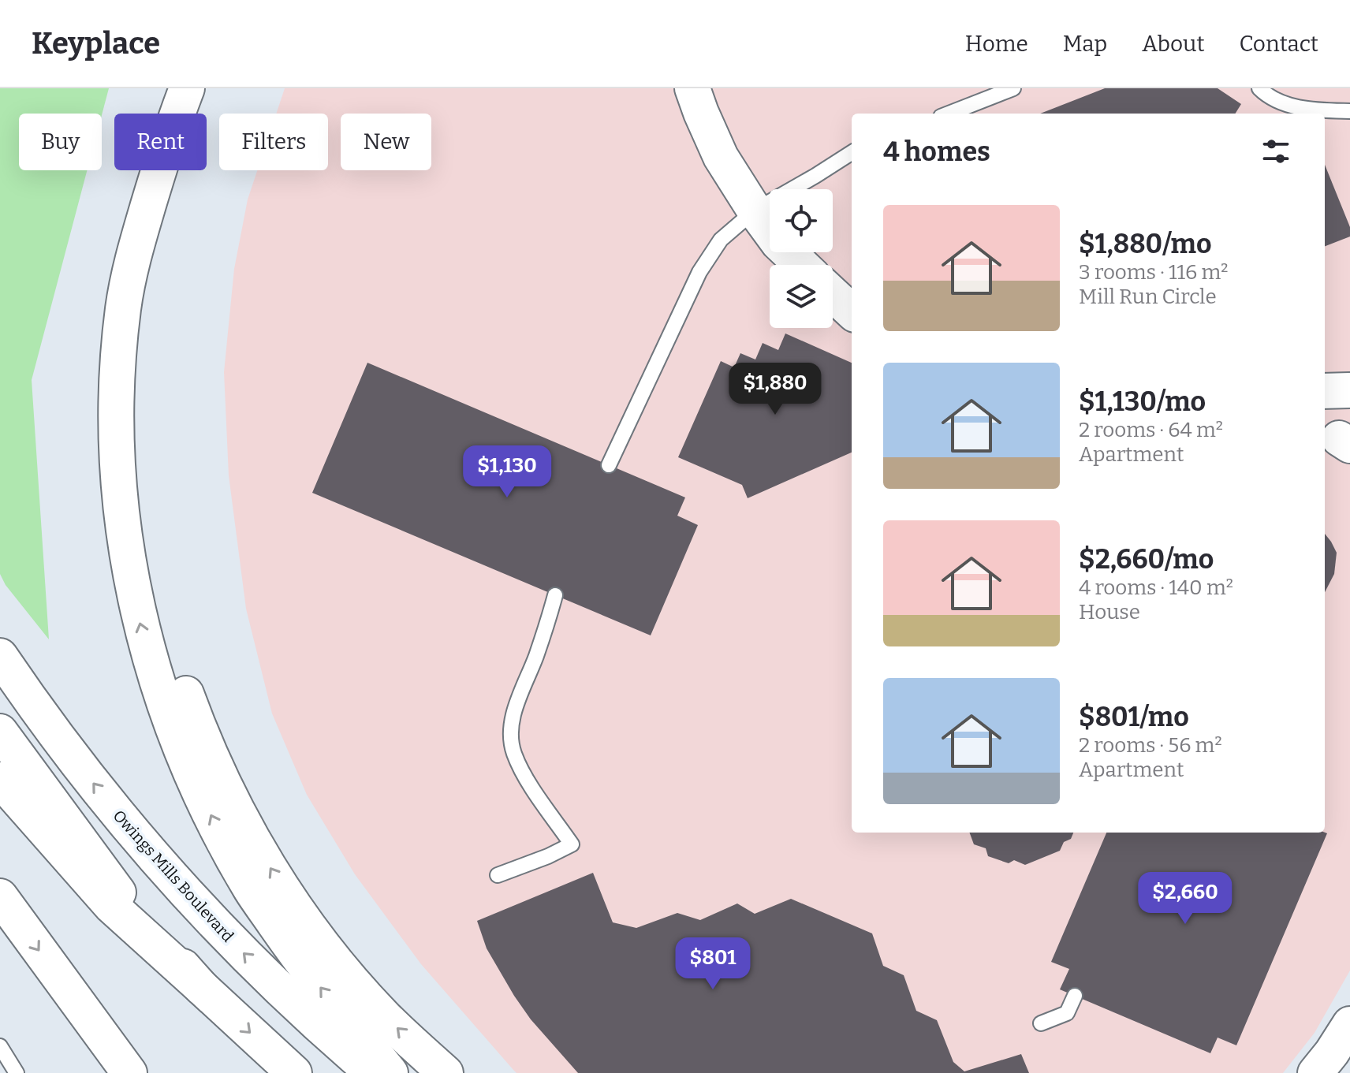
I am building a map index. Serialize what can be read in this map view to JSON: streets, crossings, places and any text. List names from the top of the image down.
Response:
{
  "streets": {
    "main road": ["Owings Mills Boulevard"]
  },
  "page": {
    "header": "Keyplace",
    "nav": [
      "Home",
      "Map",
      "About",
      "Contact"
    ],
    "chip": [
      "Buy",
      "Rent",
      "Filters",
      "New"
    ],
    "heading": "4 homes",
    "list": [
      {
        "name": "$1,880/mo",
        "note": "3 rooms · 116 m² · Mill Run Circle"
      },
      {
        "name": "$1,130/mo",
        "note": "2 rooms · 64 m² · Apartment"
      },
      {
        "name": "$2,660/mo",
        "note": "4 rooms · 140 m² · House"
      },
      {
        "name": "$801/mo",
        "note": "2 rooms · 56 m² · Apartment"
      }
    ],
    "price": [
      "$1,880",
      "$1,130",
      "$2,660",
      "$801"
    ]
  }
}
